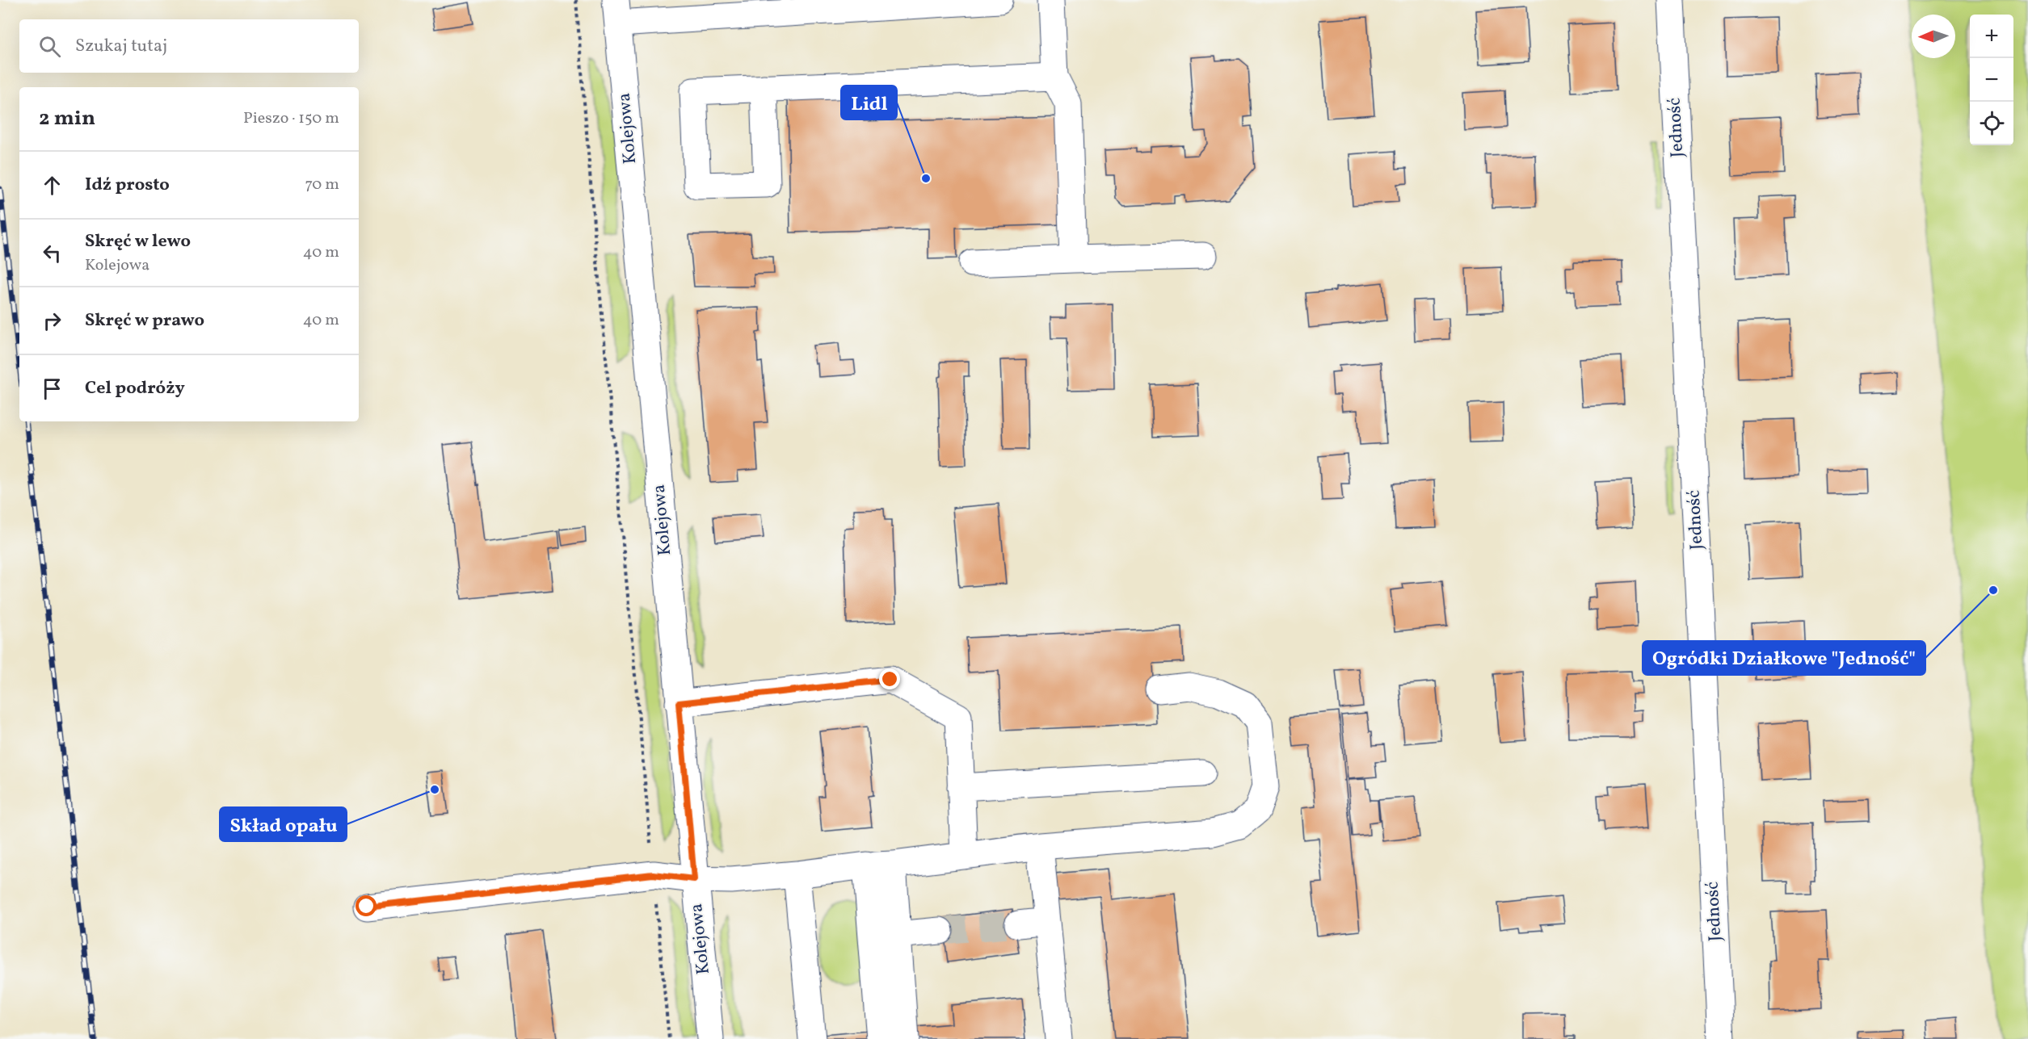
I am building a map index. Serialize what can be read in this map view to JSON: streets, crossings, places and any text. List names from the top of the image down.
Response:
{
  "streets": {
    "street": ["Jedność", "Kolejowa"]
  },
  "places": ["Lidl", "Ogródki Działkowe \"Jedność\"", "Skład opału"],
  "north": "left",
  "page": {
    "map_buttons": ["+", "−"],
    "search": "Szukaj tutaj",
    "heading": ["2 min", "Pieszo · 150 m"],
    "list": [
      ["Idź prosto", "70 m"],
      ["Skręć w lewo", "Kolejowa", "40 m"],
      ["Skręć w prawo", "40 m"],
      "Cel podróży"
    ]
  }
}
